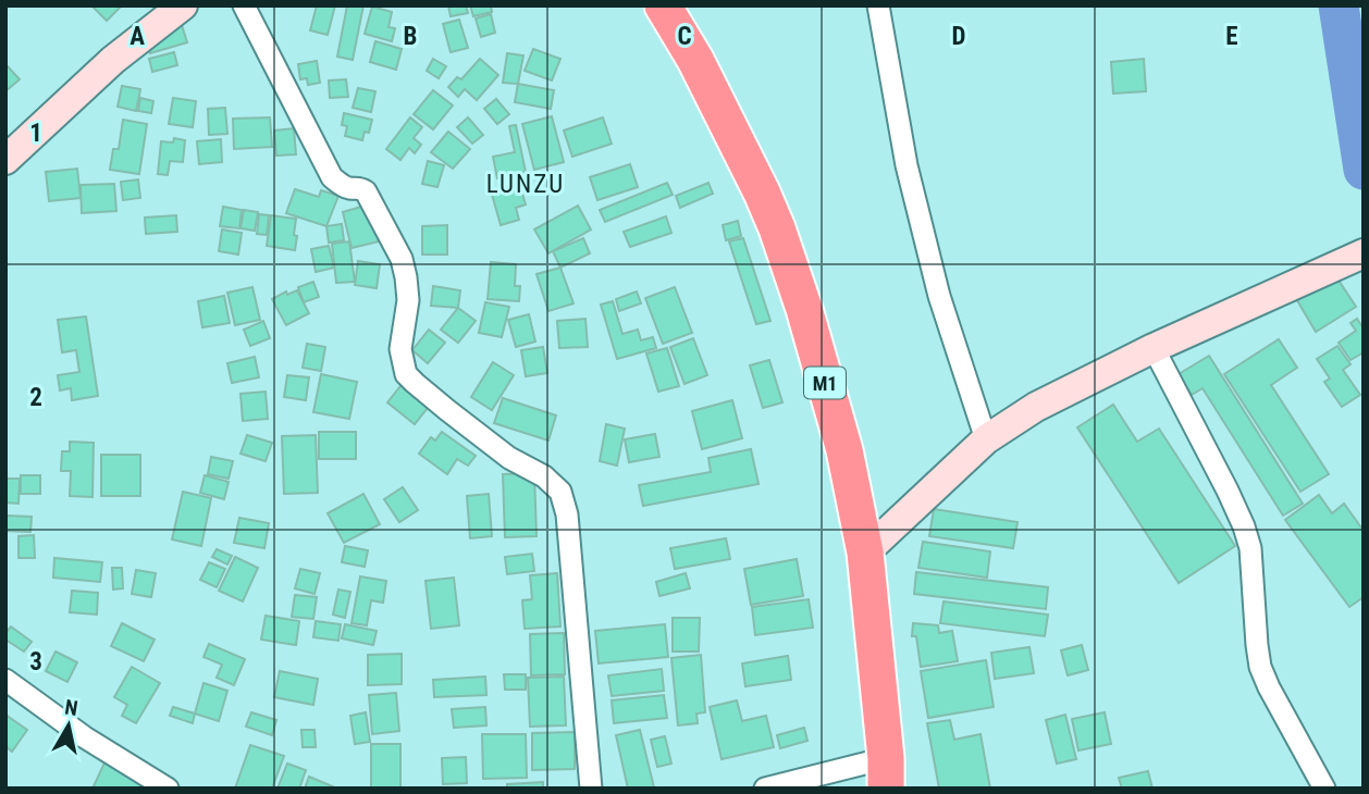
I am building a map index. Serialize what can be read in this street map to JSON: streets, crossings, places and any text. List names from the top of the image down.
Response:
{
  "streets": {
    "highway": ["M1"]
  },
  "districts": ["LUNZU"],
  "north": "top",
  "grid": {
    "columns": [
      "A",
      "B",
      "C",
      "D",
      "E"
    ],
    "rows": ["1", "2", "3"]
  }
}
